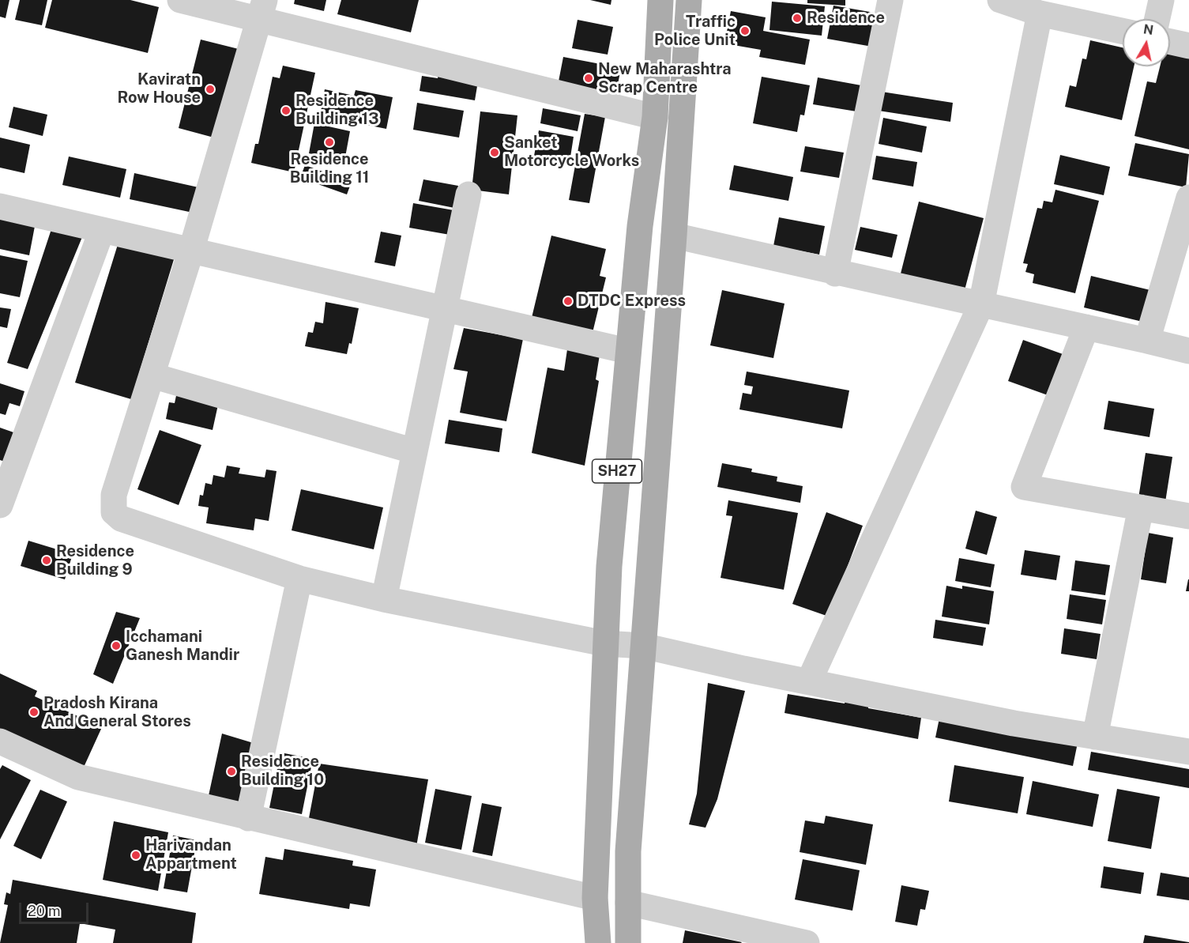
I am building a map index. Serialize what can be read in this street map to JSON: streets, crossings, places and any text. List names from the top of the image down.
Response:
{
  "streets": {
    "main road": ["SH27"]
  },
  "places": [
    "Residence",
    "Traffic Police Unit",
    "New Maharashtra Scrap Centre",
    "Kaviratn Row House",
    "Residence Building 13",
    "Residence Building 11",
    "Sanket Motorcycle Works",
    "DTDC Express",
    "Residence Building 9",
    "Icchamani Ganesh Mandir",
    "Pradosh Kirana And General Stores",
    "Residence Building 10",
    "Harivandan Appartment"
  ],
  "scale_bar": "20 m",
  "north": "top"
}
